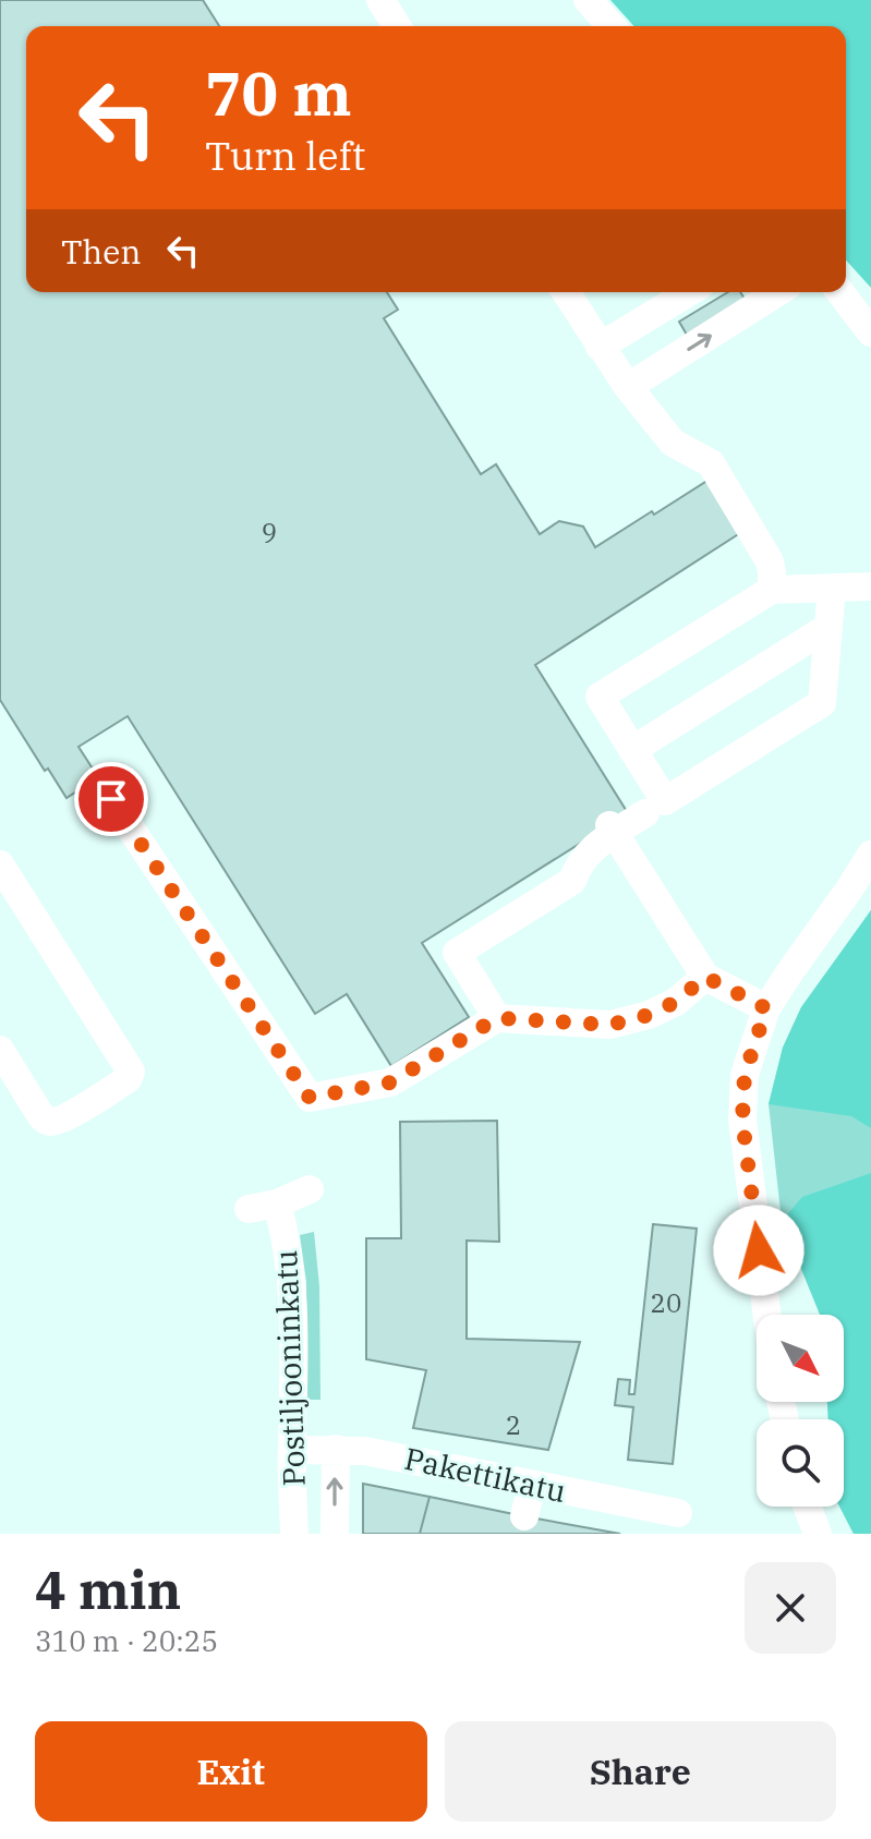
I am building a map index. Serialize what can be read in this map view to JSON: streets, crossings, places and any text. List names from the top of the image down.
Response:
{
  "streets": {
    "street": ["Postiljooninkatu", "Pakettikatu"]
  },
  "crossings": [
    ["Postiljooninkatu", "Pakettikatu"]
  ],
  "house_numbers": ["9", "20", "2"],
  "north": "bottom right",
  "page": {
    "turn": ["70 m", "Turn left"],
    "then": "Then",
    "heading": ["4 min", "310 m · 20:25"],
    "buttons": ["Exit", "Share"]
  }
}
